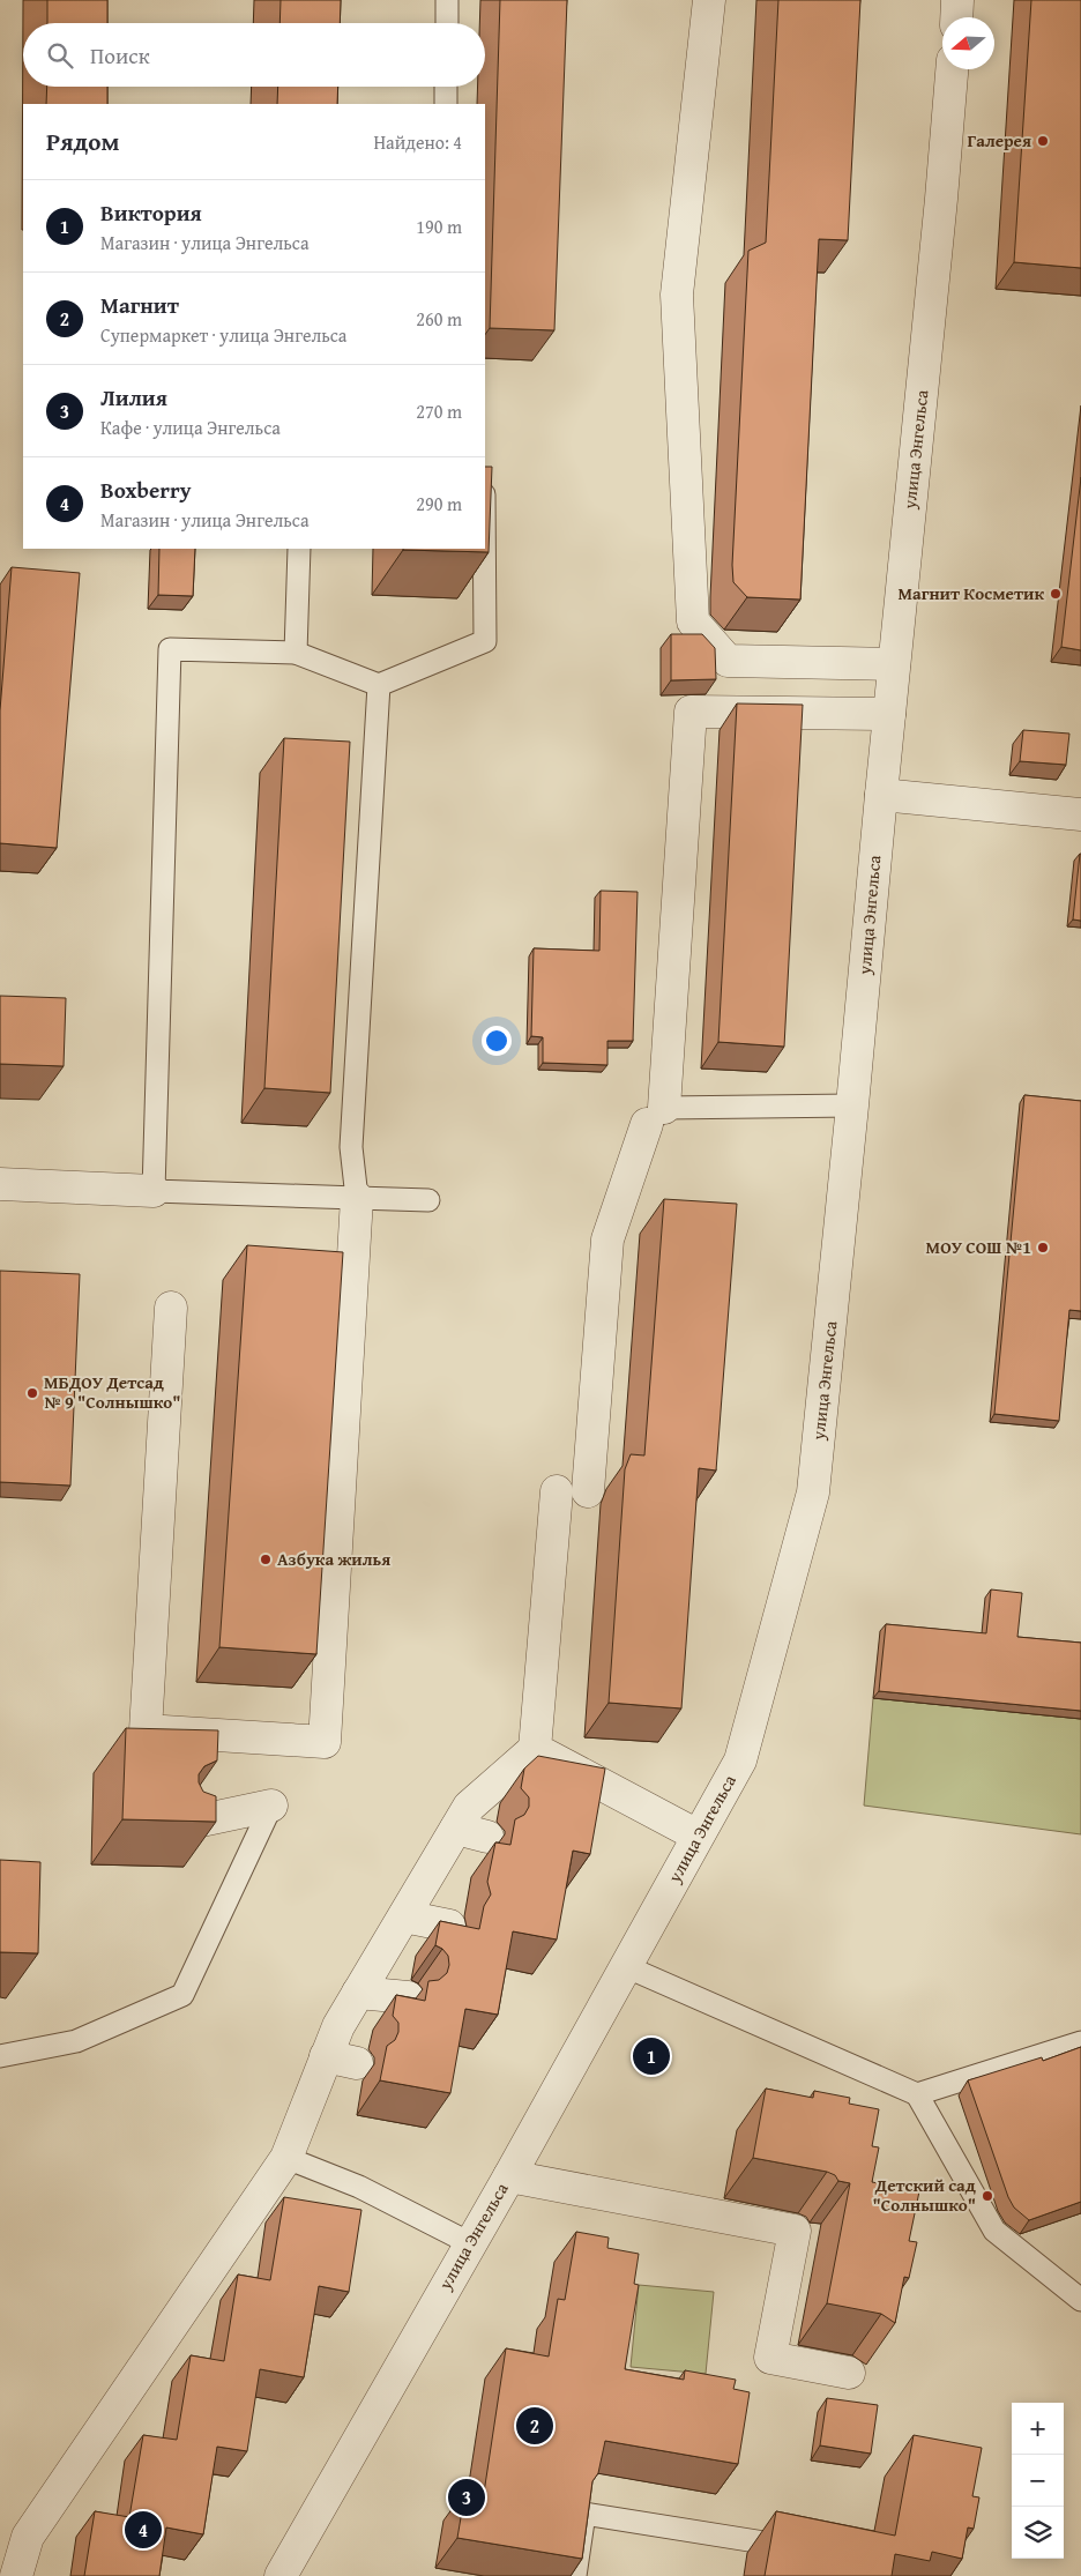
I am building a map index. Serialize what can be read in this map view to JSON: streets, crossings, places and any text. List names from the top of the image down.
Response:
{
  "streets": {
    "street": ["улица Энгельса"]
  },
  "places": [
    "Галерея",
    "Магнит Косметик",
    "МОУ СОШ №1",
    "МБДОУ Детсад № 9 \"Солнышко\"",
    "Азбука жилья",
    "Детский сад \"Солнышко\""
  ],
  "north": "left",
  "page": {
    "search": "Поиск",
    "heading": ["Рядом", "Найдено: 4"],
    "list": [
      {
        "mark": "1",
        "name": "Виктория",
        "note": "Магазин · улица Энгельса",
        "value": "190 m"
      },
      {
        "mark": "2",
        "name": "Магнит",
        "note": "Супермаркет · улица Энгельса",
        "value": "260 m"
      },
      {
        "mark": "3",
        "name": "Лилия",
        "note": "Кафе · улица Энгельса",
        "value": "270 m"
      },
      {
        "mark": "4",
        "name": "Boxberry",
        "note": "Магазин · улица Энгельса",
        "value": "290 m"
      }
    ],
    "pins": [
      "1",
      "2",
      "3",
      "4"
    ],
    "map_buttons": ["+", "−"]
  }
}
